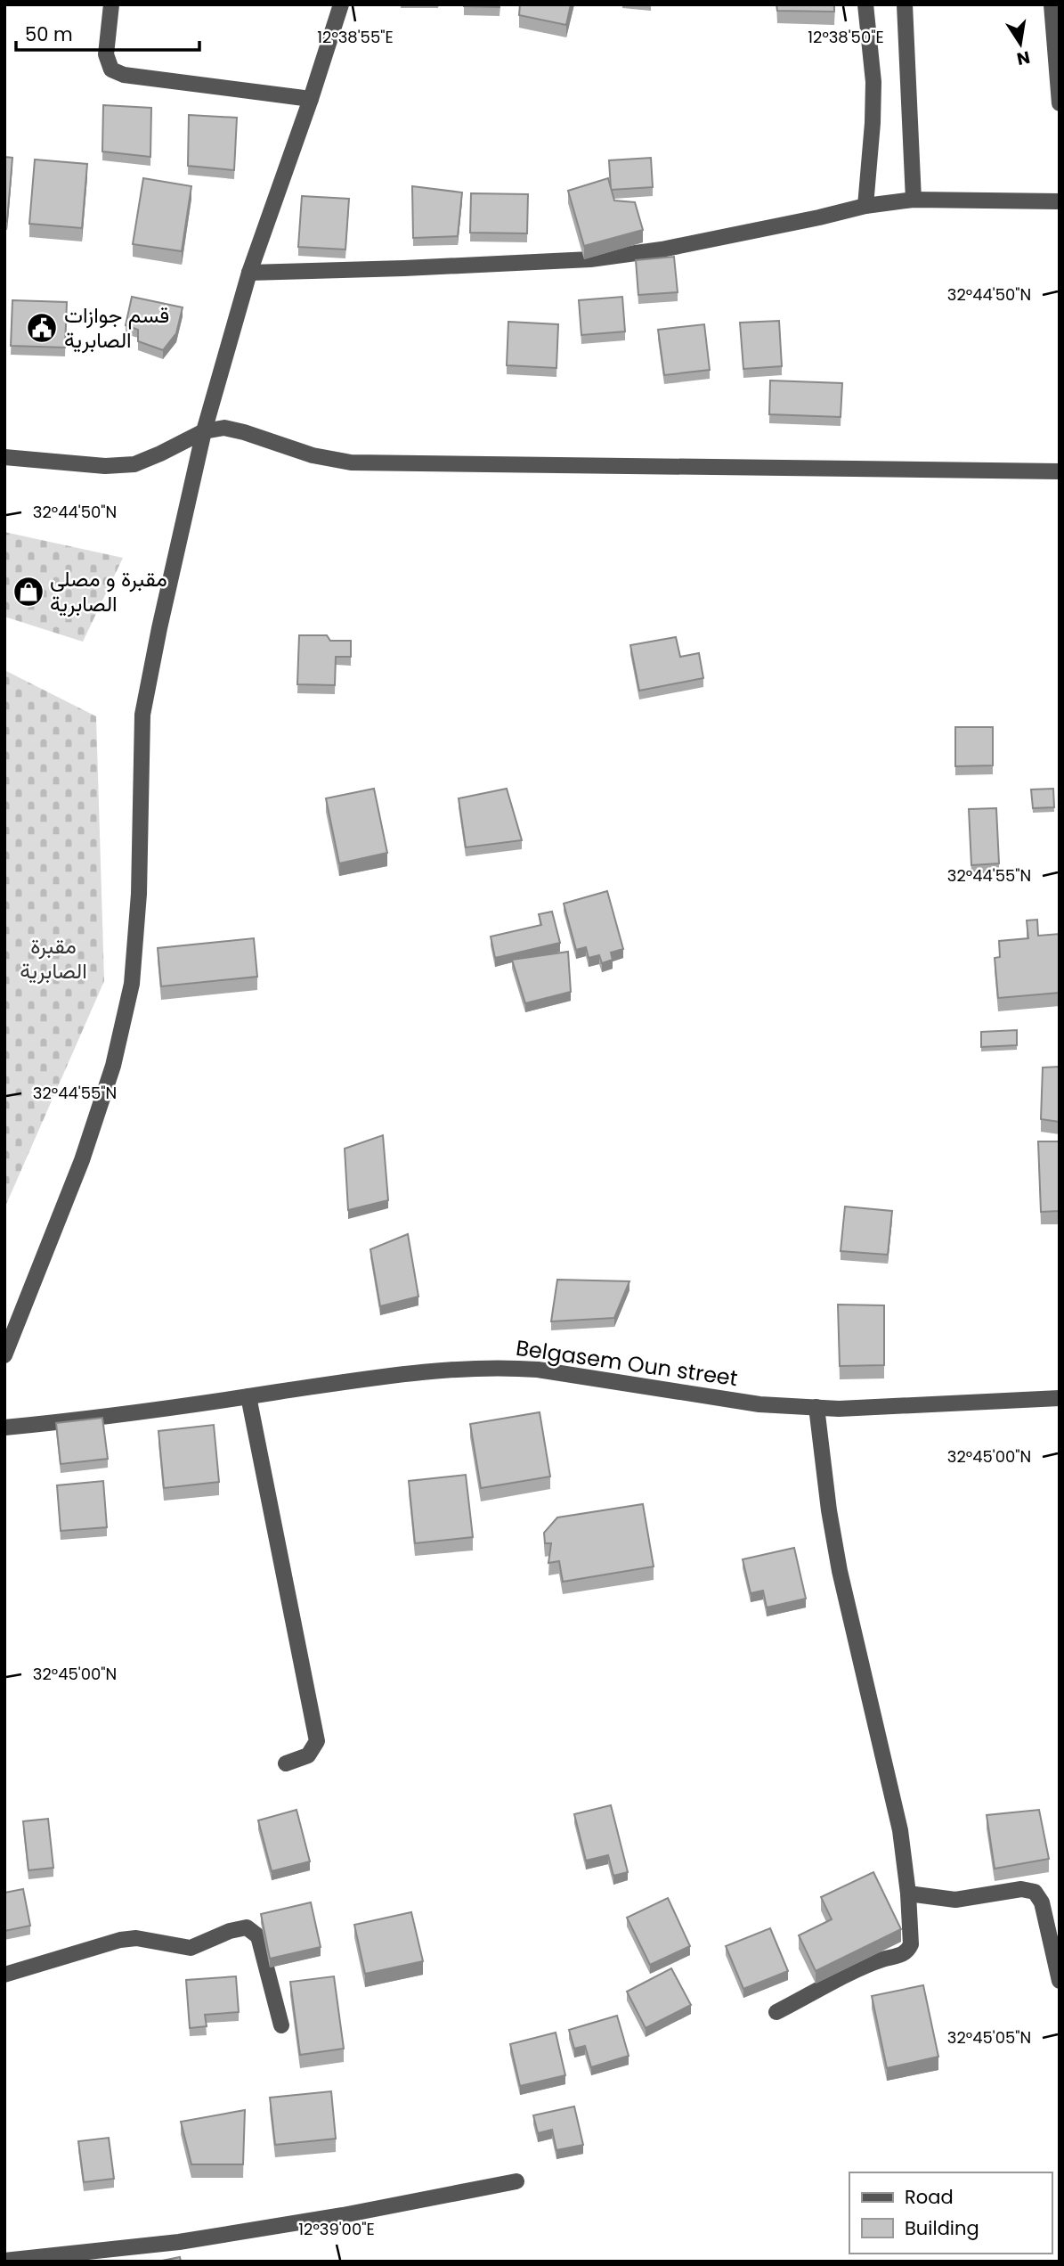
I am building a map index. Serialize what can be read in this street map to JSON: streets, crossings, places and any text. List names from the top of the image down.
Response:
{
  "streets": {
    "street": ["Belgasem Oun street"]
  },
  "parks": ["مقبرة الصابرية"],
  "places": {
    "public building": ["قسم جوازات الصابرية"],
    "shop": ["مقبرة و مصلى الصابرية"]
  },
  "legend": ["Road", "Building"],
  "scale_bar": "50 m",
  "north": "bottom",
  "coordinates": [
    "12°38'55\"E",
    "12°38'50\"E",
    "32°44'50\"N",
    "32°44'55\"N",
    "32°45'00\"N",
    "32°45'05\"N",
    "12°39'00\"E"
  ]
}
